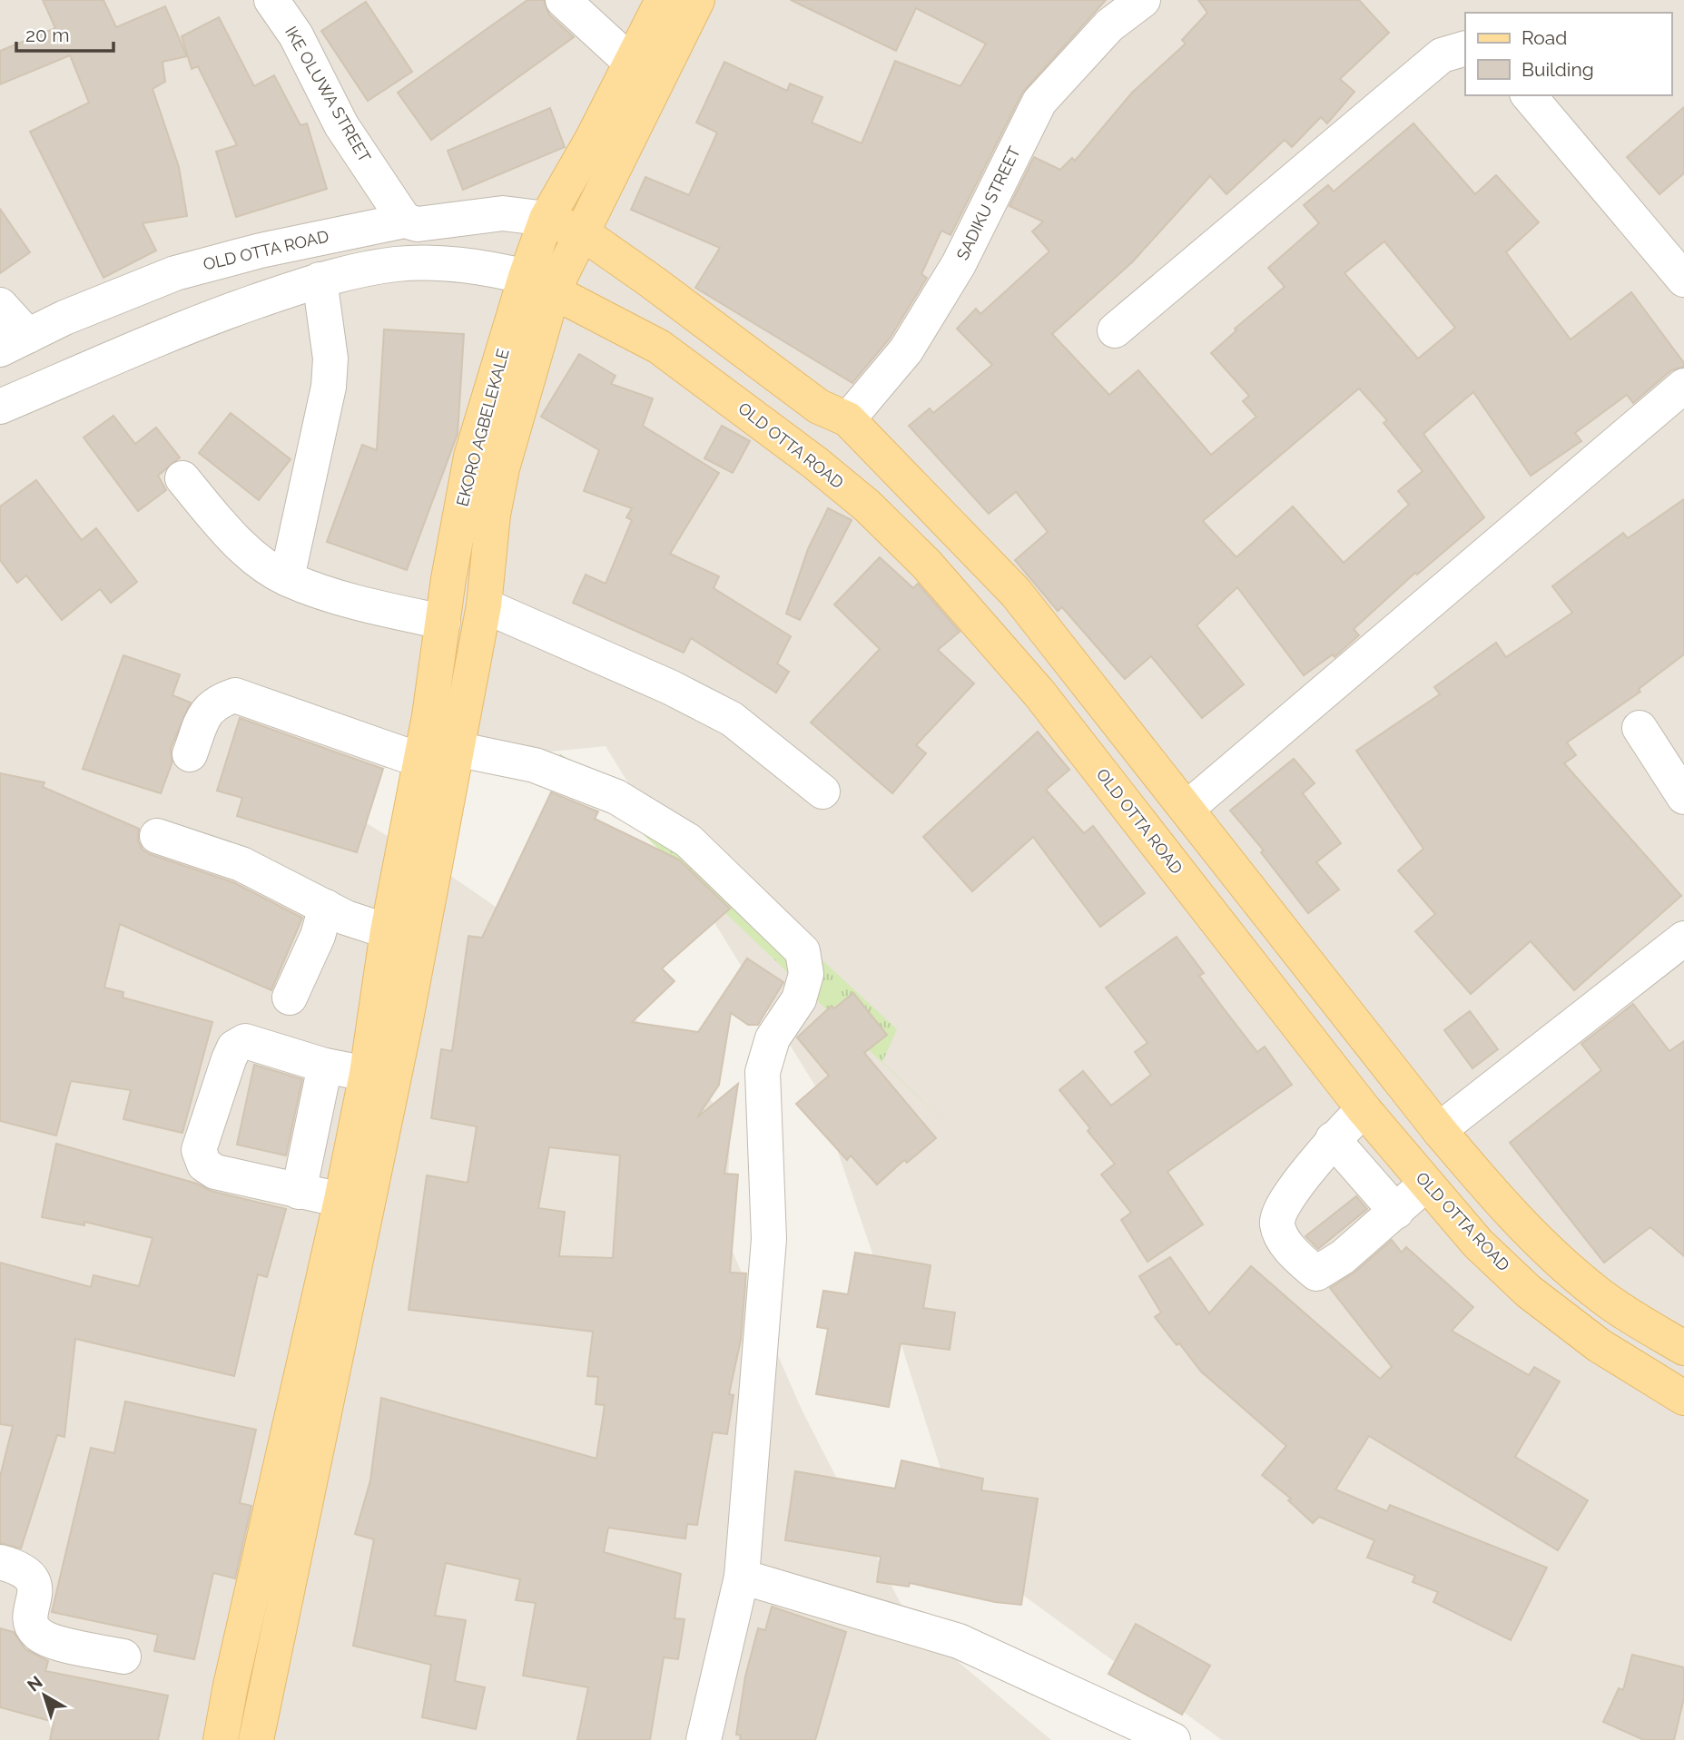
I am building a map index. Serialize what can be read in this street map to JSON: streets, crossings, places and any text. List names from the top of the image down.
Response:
{
  "streets": {
    "main road": ["OLD OTTA ROAD", "EKORO AGBELEKALE"],
    "street": ["IKE OLUWA STREET", "SADIKU STREET"]
  },
  "crossings": [
    ["IKE OLUWA STREET", "OLD OTTA ROAD"],
    ["OLD OTTA ROAD", "EKORO AGBELEKALE"]
  ],
  "legend": ["Road", "Building"],
  "scale_bar": "20 m",
  "north": "top left"
}
